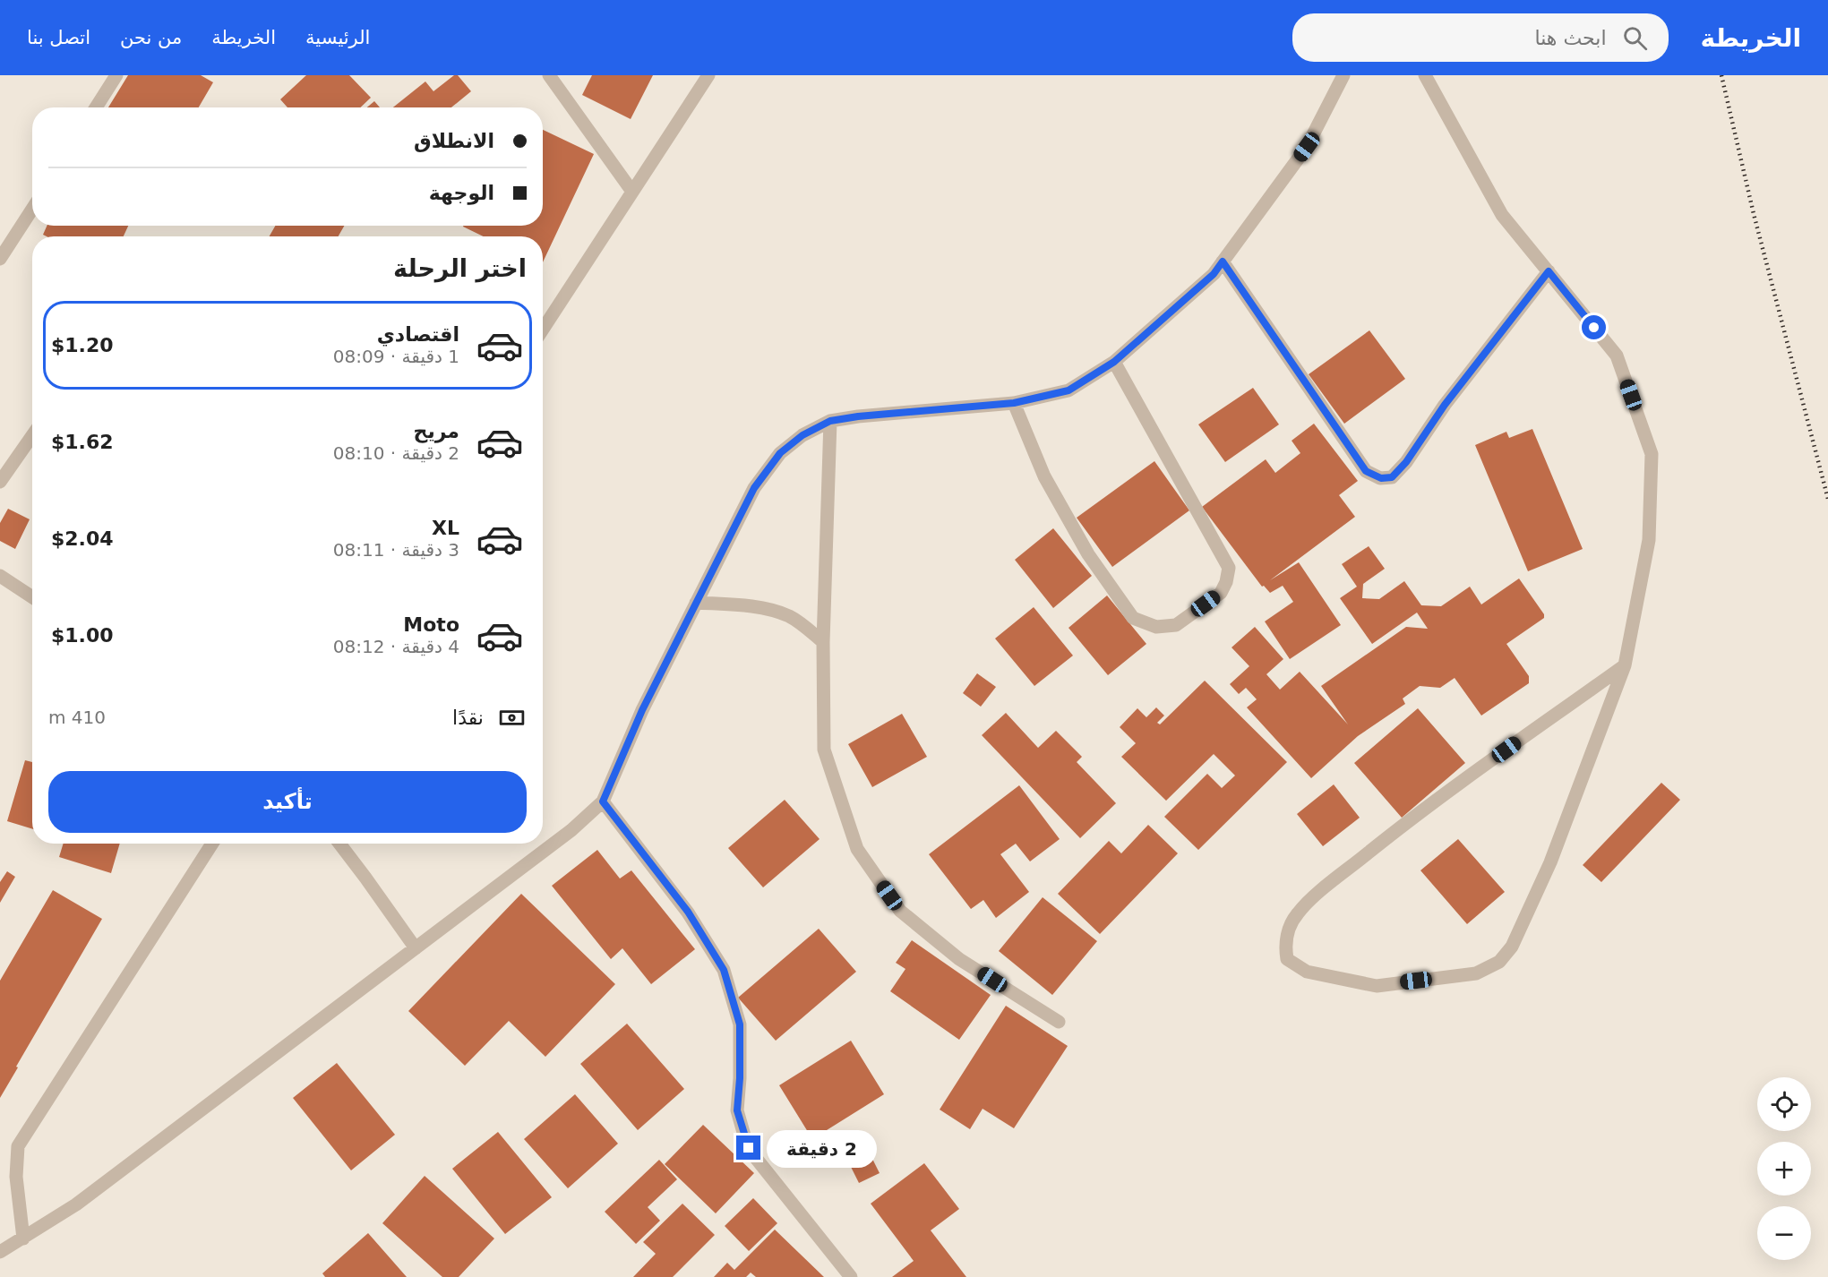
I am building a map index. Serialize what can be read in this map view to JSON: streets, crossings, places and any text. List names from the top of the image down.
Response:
{
  "page": {
    "header": "الخريطة",
    "search": "ابحث هنا",
    "nav": [
      "الرئيسية",
      "الخريطة",
      "من نحن",
      "اتصل بنا"
    ],
    "banner": ["الانطلاق", "الوجهة"],
    "heading": "اختر الرحلة",
    "list": [
      {
        "name": "اقتصادي",
        "note": "1 دقيقة · 08:09",
        "value": "$1.20"
      },
      {
        "name": "مريح",
        "note": "2 دقيقة · 08:10",
        "value": "$1.62"
      },
      {
        "name": "XL",
        "note": "3 دقيقة · 08:11",
        "value": "$2.04"
      },
      {
        "name": "Moto",
        "note": "4 دقيقة · 08:12",
        "value": "$1.00"
      }
    ],
    "pay": ["نقدًا", "410 m"],
    "buttons": "تأكيد",
    "map_buttons": ["+", "−"],
    "bubble": "2 دقيقة"
  }
}
